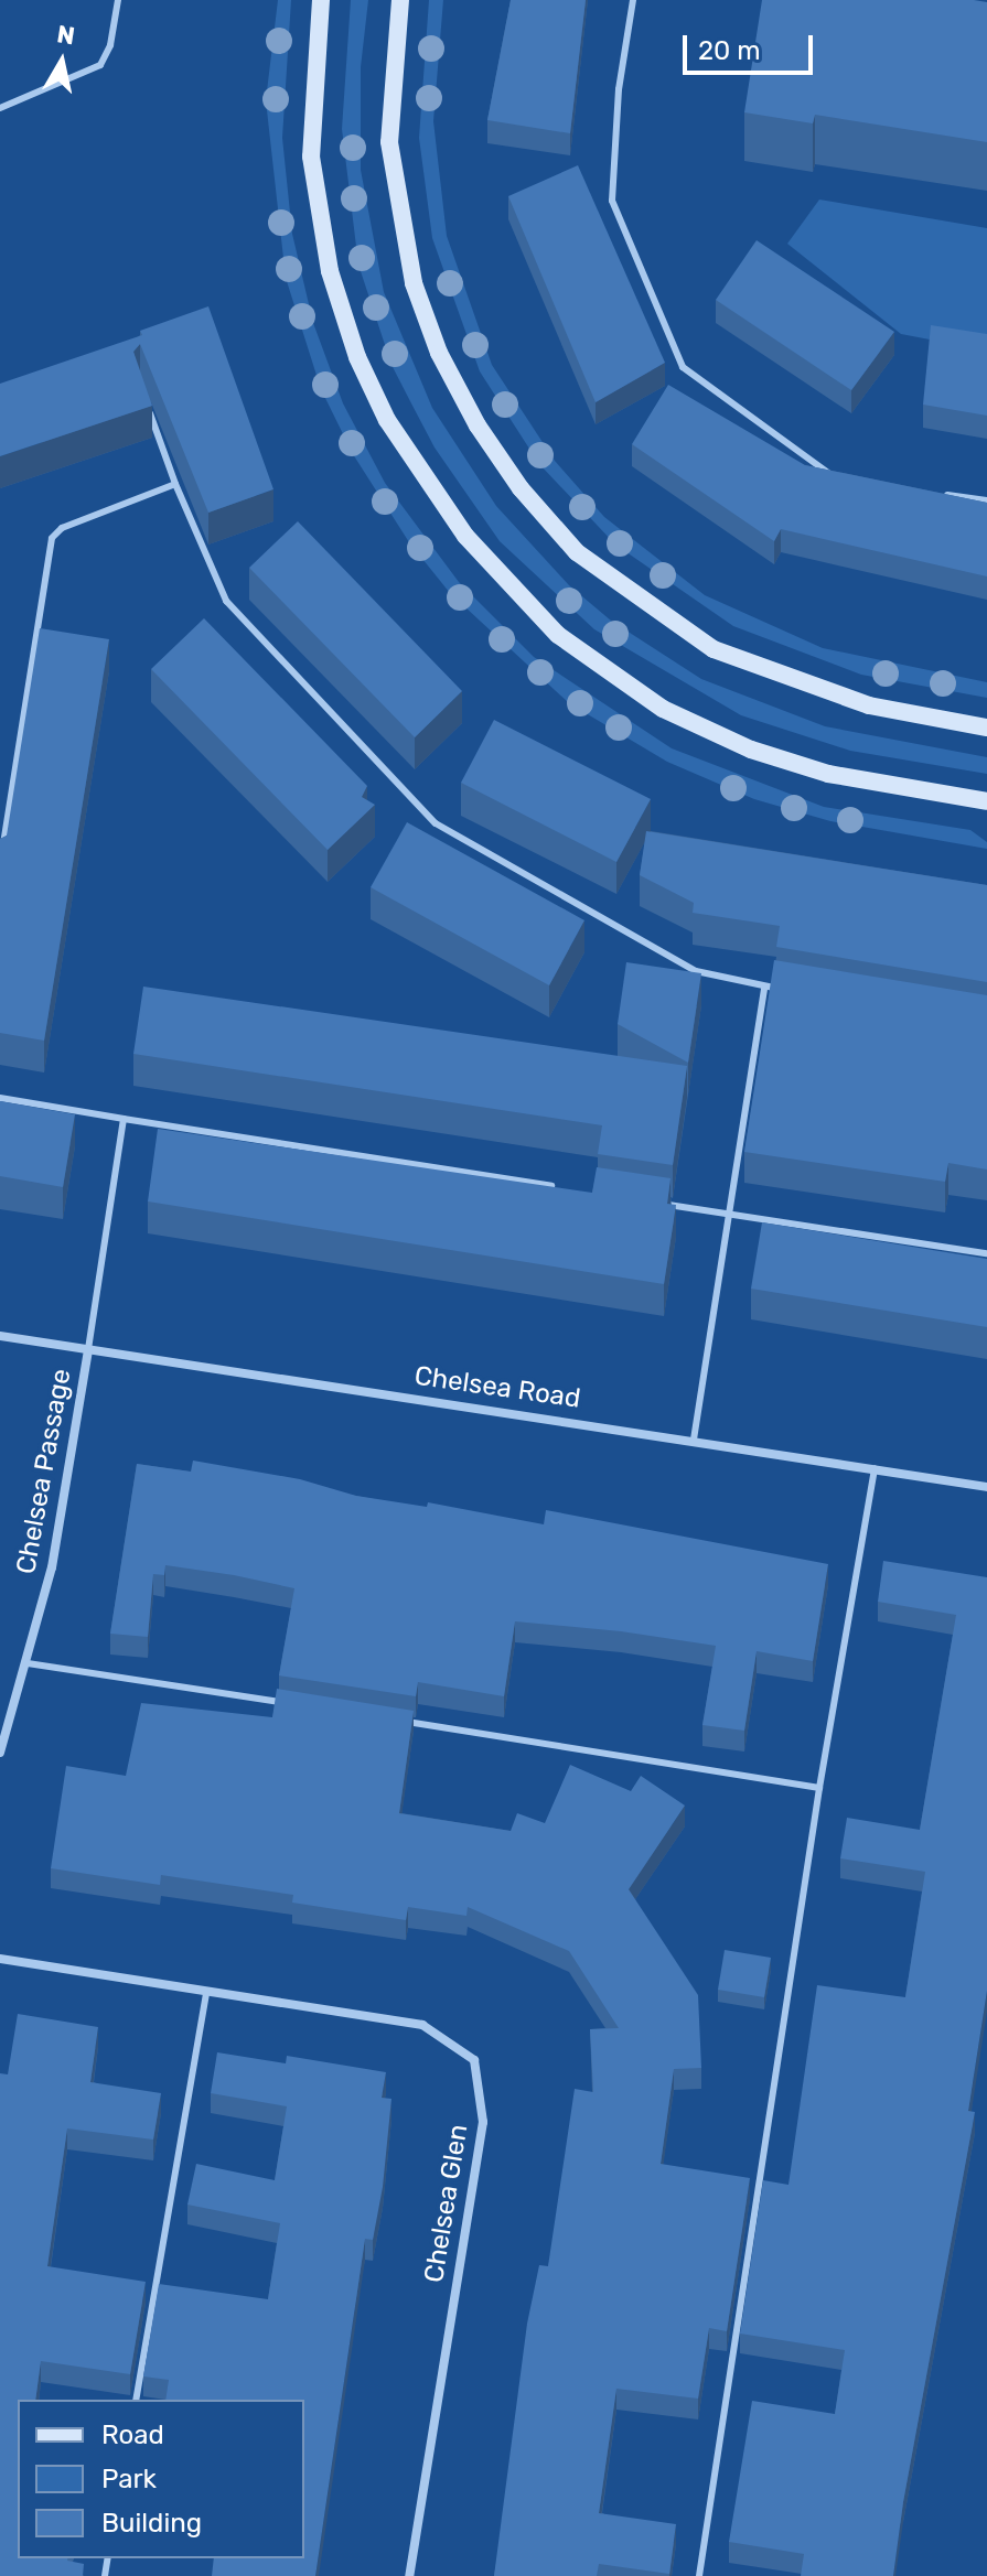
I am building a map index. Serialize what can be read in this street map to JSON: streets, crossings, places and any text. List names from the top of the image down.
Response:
{
  "streets": {
    "street": ["Chelsea Road", "Chelsea Passage", "Chelsea Glen"]
  },
  "crossings": [
    ["Chelsea Road", "Chelsea Passage"]
  ],
  "legend": ["Road", "Park", "Building"],
  "scale_bar": "20 m",
  "north": "top"
}
